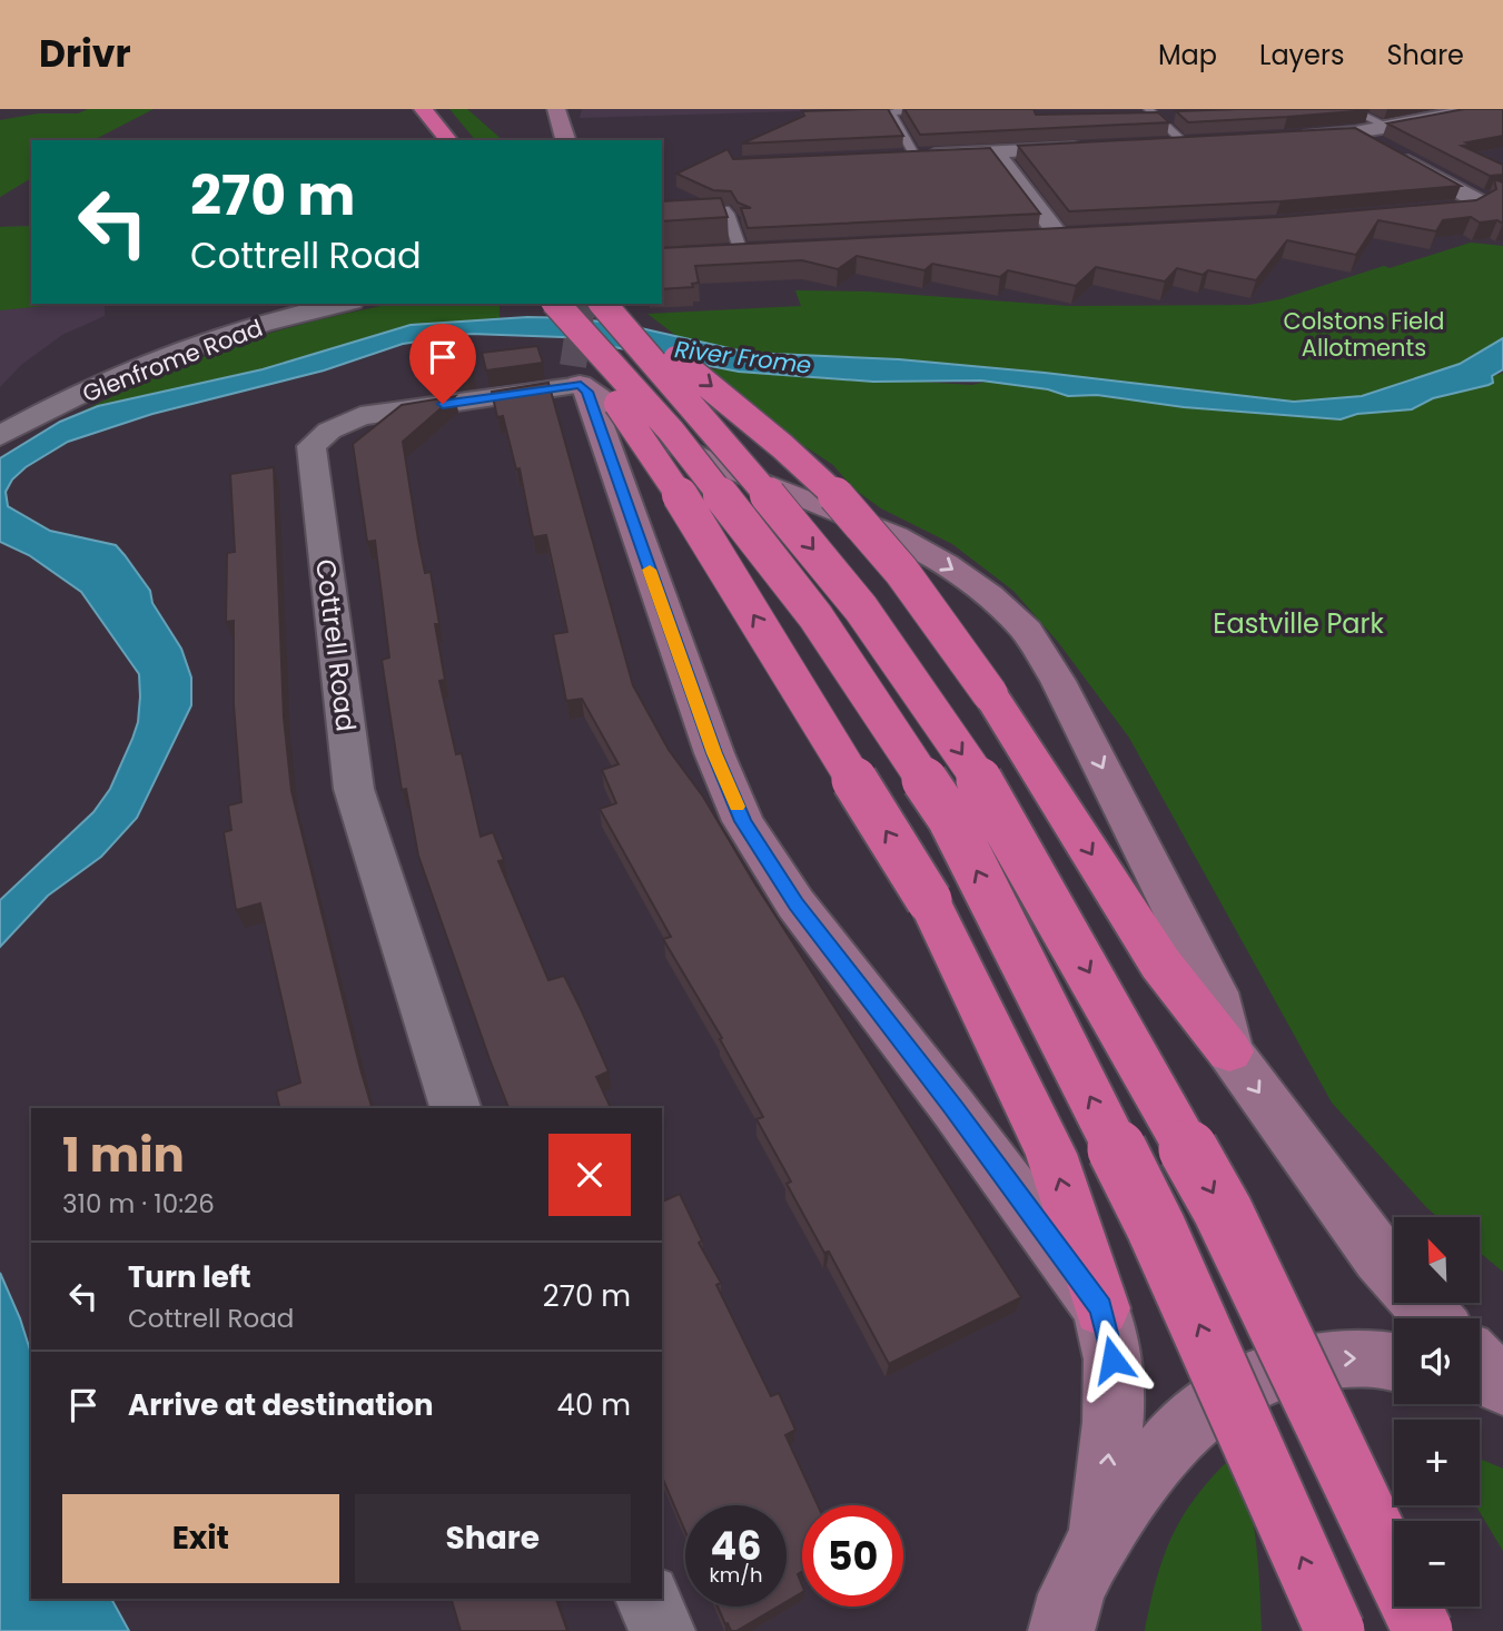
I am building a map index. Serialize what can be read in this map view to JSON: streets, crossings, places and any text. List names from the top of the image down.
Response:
{
  "streets": {
    "street": ["Glenfrome Road", "Cottrell Road"]
  },
  "water": ["River Frome"],
  "parks": ["Colstons Field Allotments", "Eastville Park"],
  "north": "top left",
  "page": {
    "header": "Drivr",
    "nav": ["Map", "Layers", "Share"],
    "turn": ["270 m", "Cottrell Road"],
    "heading": ["1 min", "310 m · 10:26"],
    "map_buttons": ["+", "−"],
    "list": [
      {
        "name": "Turn left",
        "note": "Cottrell Road",
        "value": "270 m"
      },
      {
        "name": "Arrive at destination",
        "value": "40 m"
      }
    ],
    "buttons": ["Exit", "Share"],
    "speed": "46 km/h",
    "limit": "50"
  }
}
